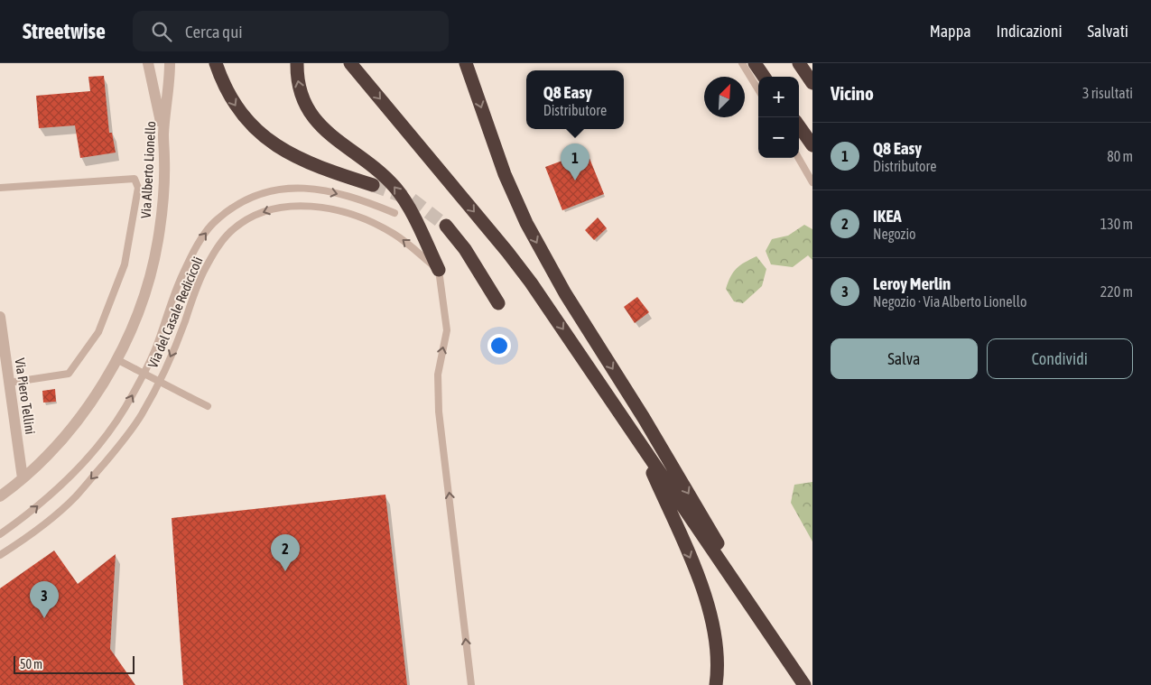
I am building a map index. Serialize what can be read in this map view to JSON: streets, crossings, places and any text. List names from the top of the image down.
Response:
{
  "streets": {
    "street": ["Via Alberto Lionello", "Via Piero Tellini"],
    "lane": ["Via del Casale Redicicoli"]
  },
  "crossings": [
    ["Via Alberto Lionello", "Via Piero Tellini"]
  ],
  "one_way": ["Via del Casale Redicicoli"],
  "scale_bar": "50 m",
  "north": "top right",
  "page": {
    "header": "Streetwise",
    "search": "Cerca qui",
    "nav": ["Mappa", "Indicazioni", "Salvati"],
    "heading": ["Vicino", "3 risultati"],
    "popup": ["Q8 Easy", "Distributore"],
    "map_buttons": ["+", "−"],
    "list": [
      {
        "mark": "1",
        "name": "Q8 Easy",
        "note": "Distributore",
        "value": "80 m"
      },
      {
        "mark": "2",
        "name": "IKEA",
        "note": "Negozio",
        "value": "130 m"
      },
      {
        "mark": "3",
        "name": "Leroy Merlin",
        "note": "Negozio · Via Alberto Lionello",
        "value": "220 m"
      }
    ],
    "pins": ["1", "2", "3"],
    "buttons": ["Salva", "Condividi"],
    "scale": "50 m"
  }
}
